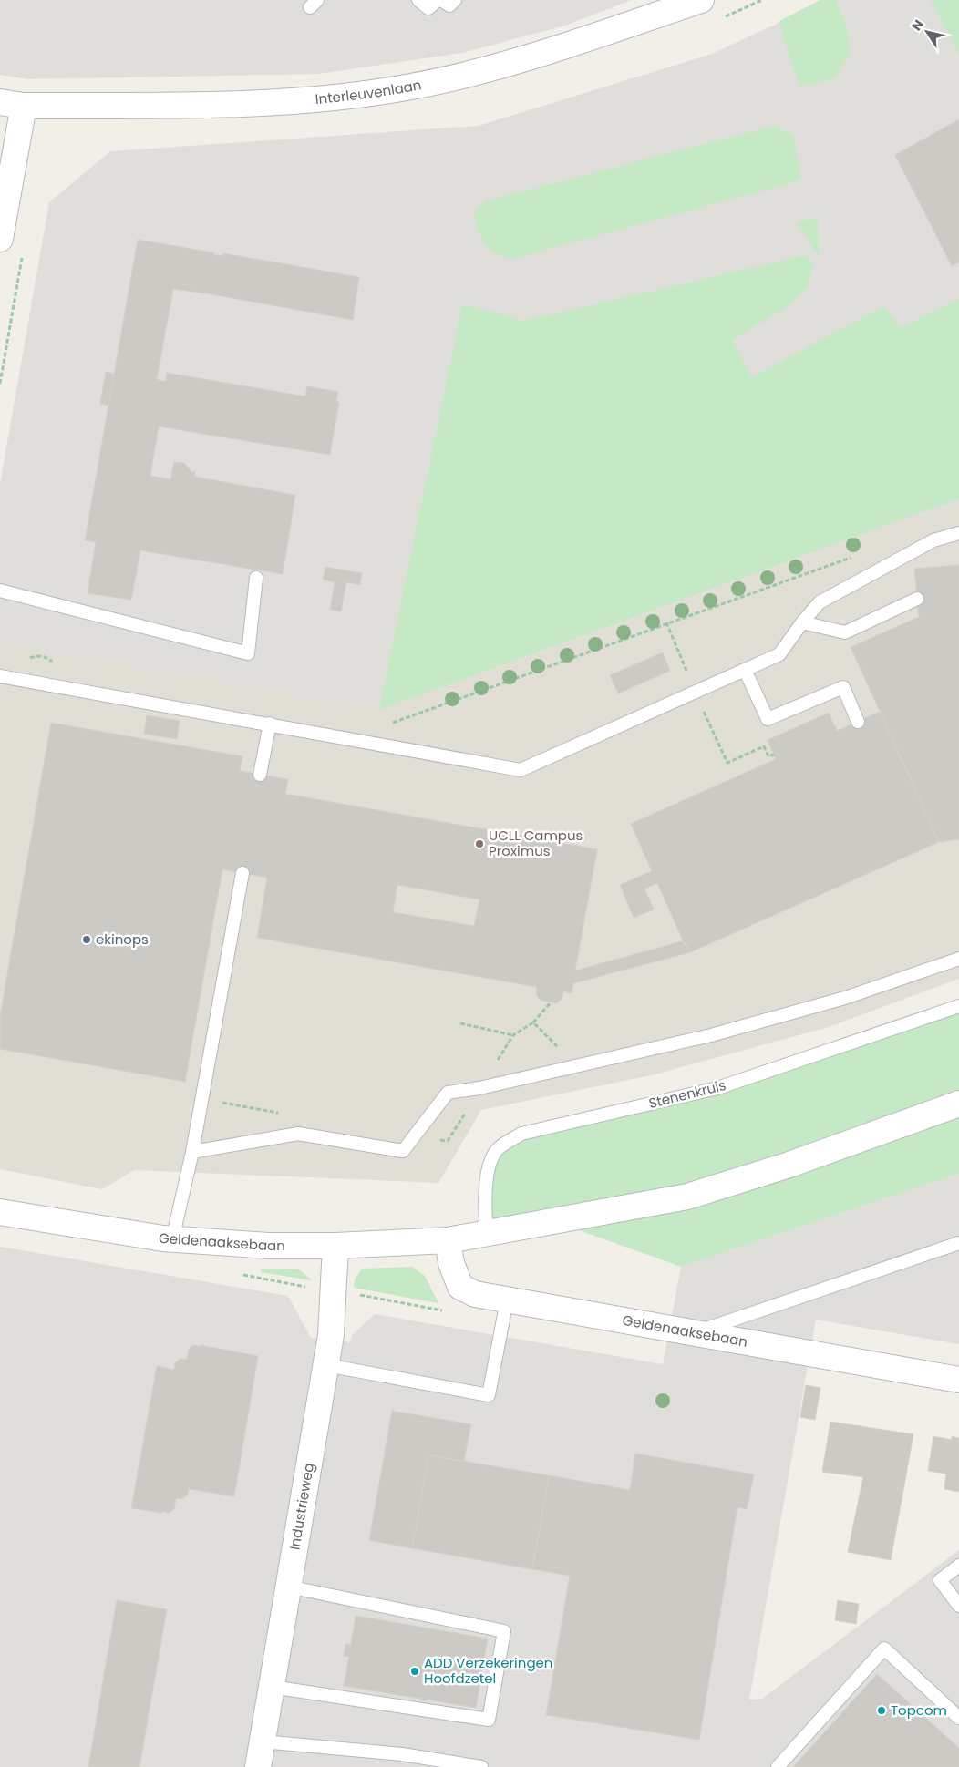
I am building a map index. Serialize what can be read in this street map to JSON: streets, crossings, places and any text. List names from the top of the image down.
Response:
{
  "streets": {
    "street": ["Interleuvenlaan", "Geldenaaksebaan", "Industrieweg"],
    "lane": ["Stenenkruis"]
  },
  "crossings": [
    ["Stenenkruis", "Geldenaaksebaan"],
    ["Geldenaaksebaan", "Industrieweg"]
  ],
  "places": [
    "UCLL Campus Proximus",
    "ekinops",
    "ADD Verzekeringen Hoofdzetel",
    "Topcom"
  ],
  "north": "top left"
}
